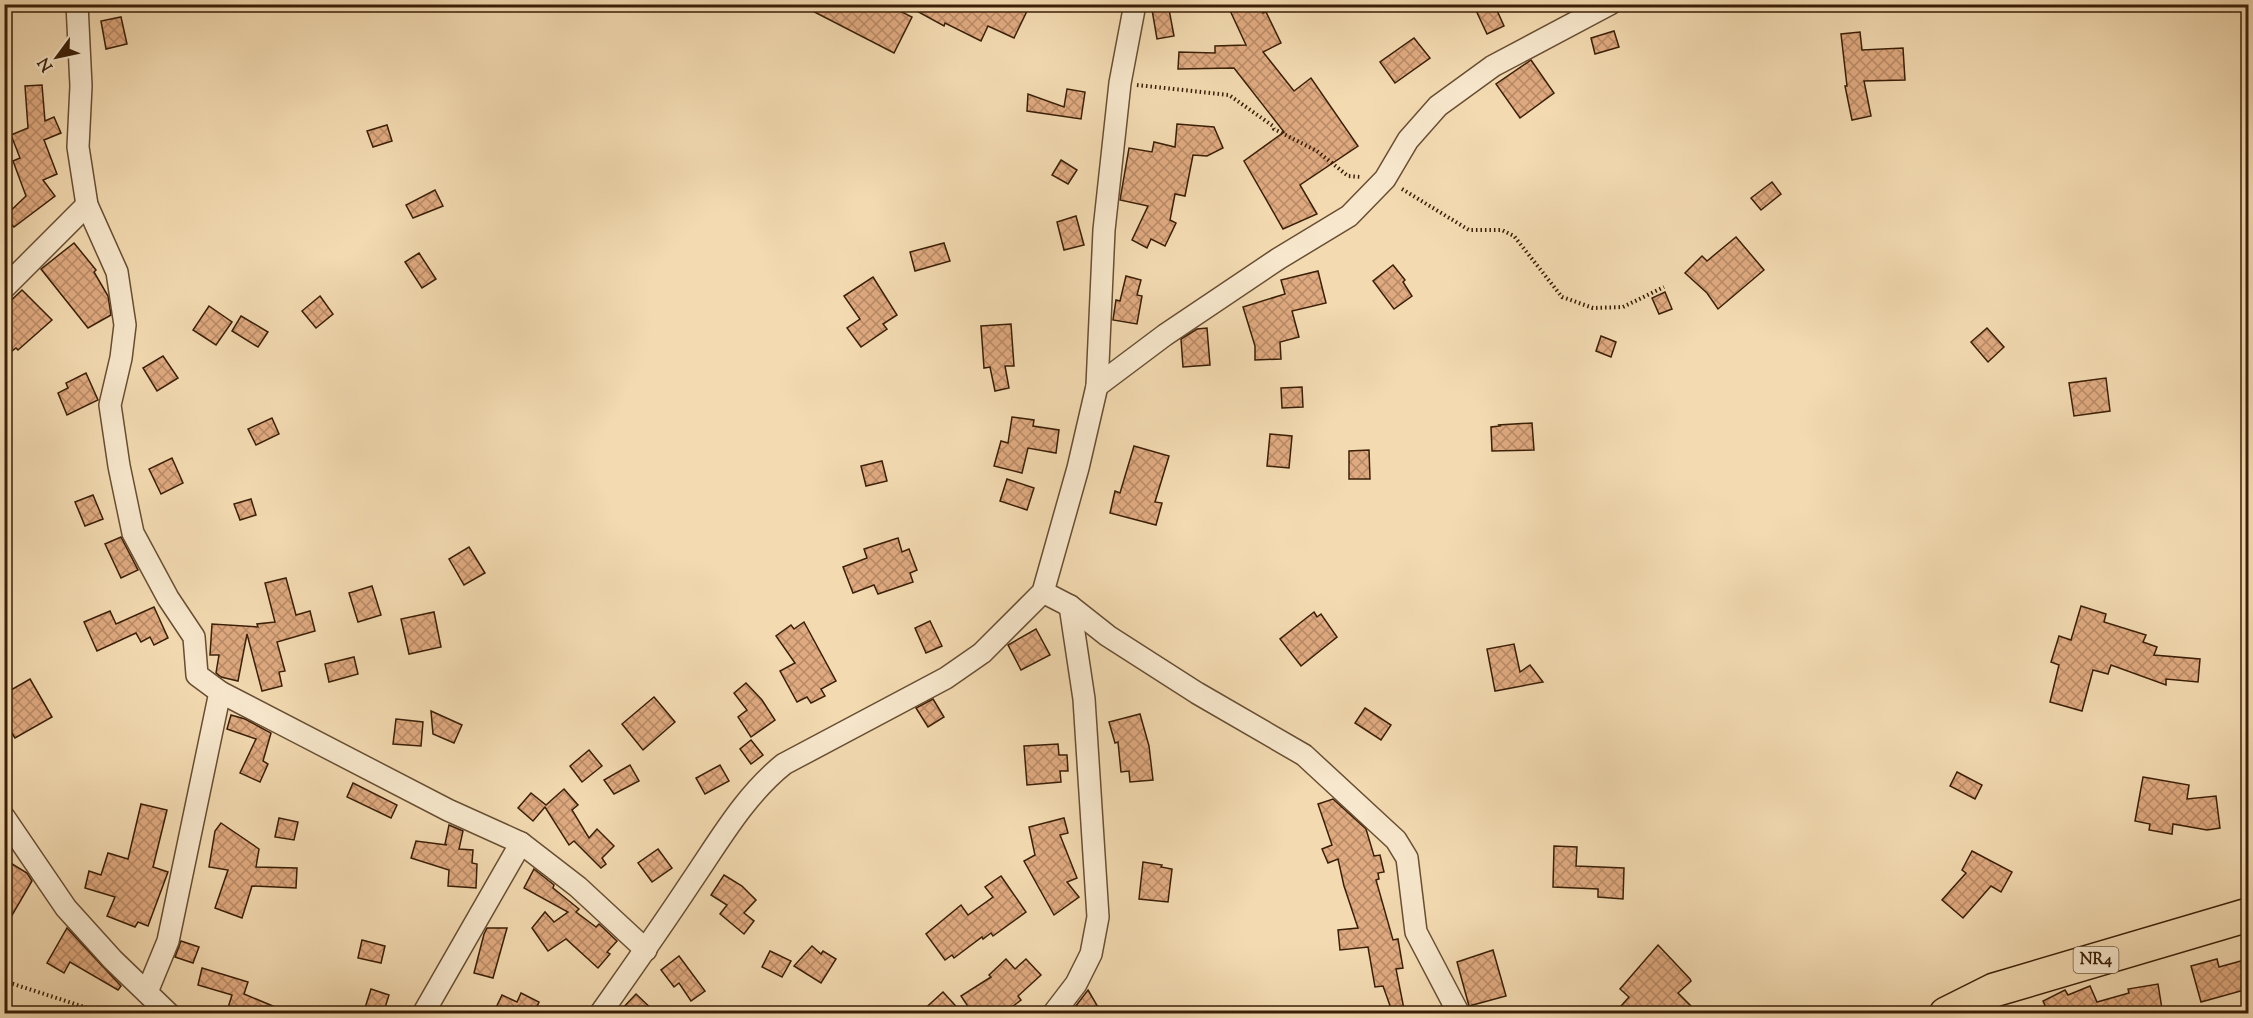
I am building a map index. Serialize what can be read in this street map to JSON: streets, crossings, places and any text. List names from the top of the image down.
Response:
{
  "streets": {
    "highway": ["NR4"]
  },
  "north": "bottom left"
}
